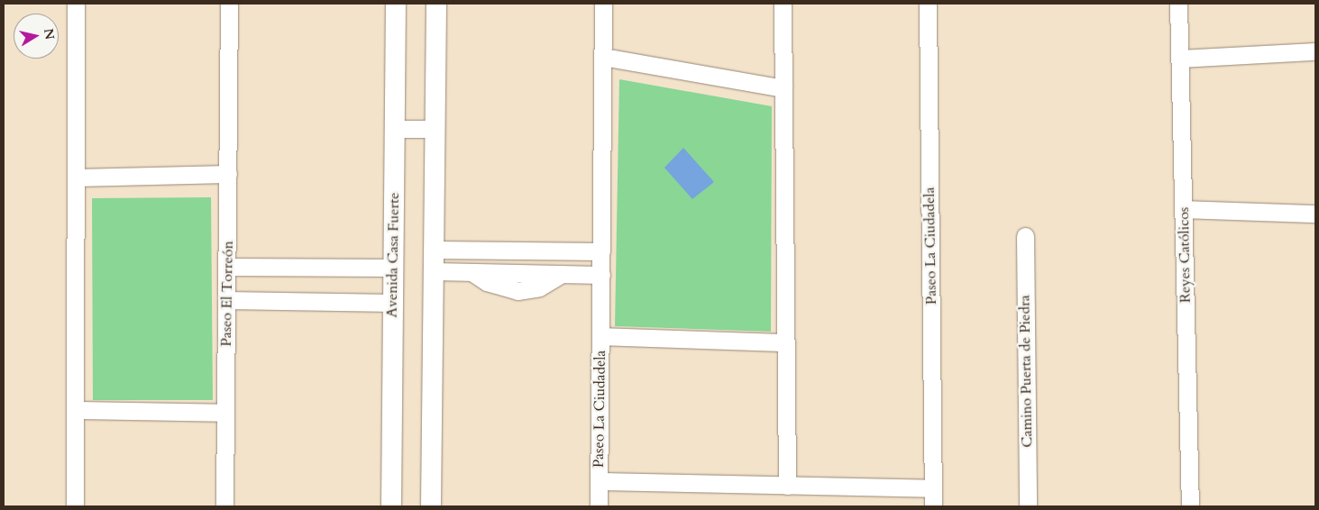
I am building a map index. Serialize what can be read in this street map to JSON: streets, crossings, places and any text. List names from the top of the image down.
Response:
{
  "streets": {
    "street": [
      "Paseo La Ciudadela",
      "Avenida Casa Fuerte",
      "Reyes Católicos",
      "Paseo El Torreón",
      "Camino Puerta de Piedra"
    ]
  },
  "north": "right"
}
